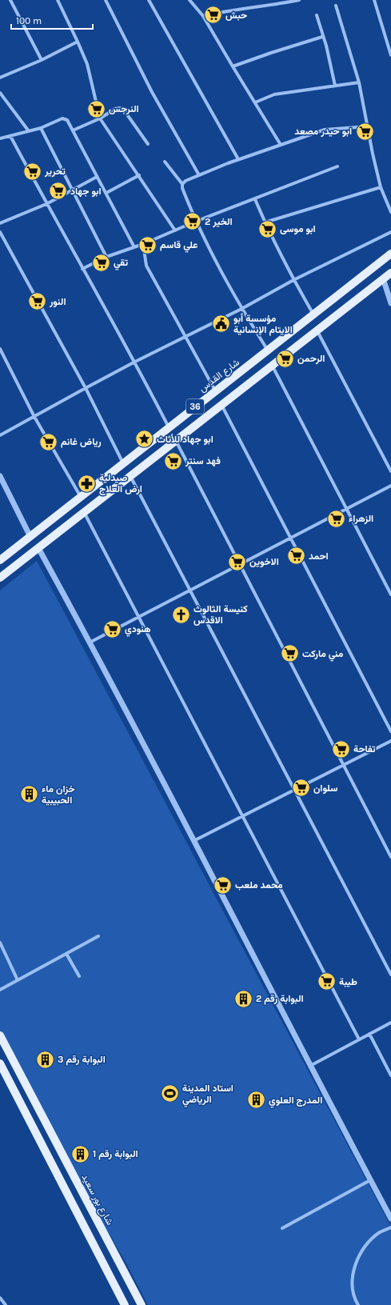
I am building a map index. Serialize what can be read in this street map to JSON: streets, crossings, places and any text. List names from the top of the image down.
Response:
{
  "streets": {
    "main road": ["شارع القدس", "36", "شارع بور سعيد"]
  },
  "places": {
    "supermarket": [
      "حبش",
      "النرجس",
      "ابو حيدر مصعد",
      "تحرير",
      "ابو جهاد",
      "الخير 2",
      "ابو موسى",
      "علي قاسم",
      "تقي",
      "النور",
      "الرحمن",
      "رياض غانم",
      "فهد سنتر",
      "الزهراء",
      "احمد",
      "الاخوين",
      "هنودي",
      "مني ماركت",
      "تفاحة",
      "سلوان",
      "محمد ملعب",
      "طيبة"
    ],
    "public building": ["مؤسسة أبو الايتام الإنسانية"],
    "place": ["ابو جهاد للأثاث"],
    "pharmacy": ["صيدلية ارض العلاج"],
    "church": ["كنيسة الثالوث الاقدس"],
    "building": [
      "خزان ماء الحبيبية",
      "البوابة رقم 2",
      "البوابة رقم 3",
      "المدرج العلوي",
      "البوابة رقم 1"
    ],
    "sports": ["استاد المدينة الرياضي"]
  },
  "scale_bar": "100 m"
}
